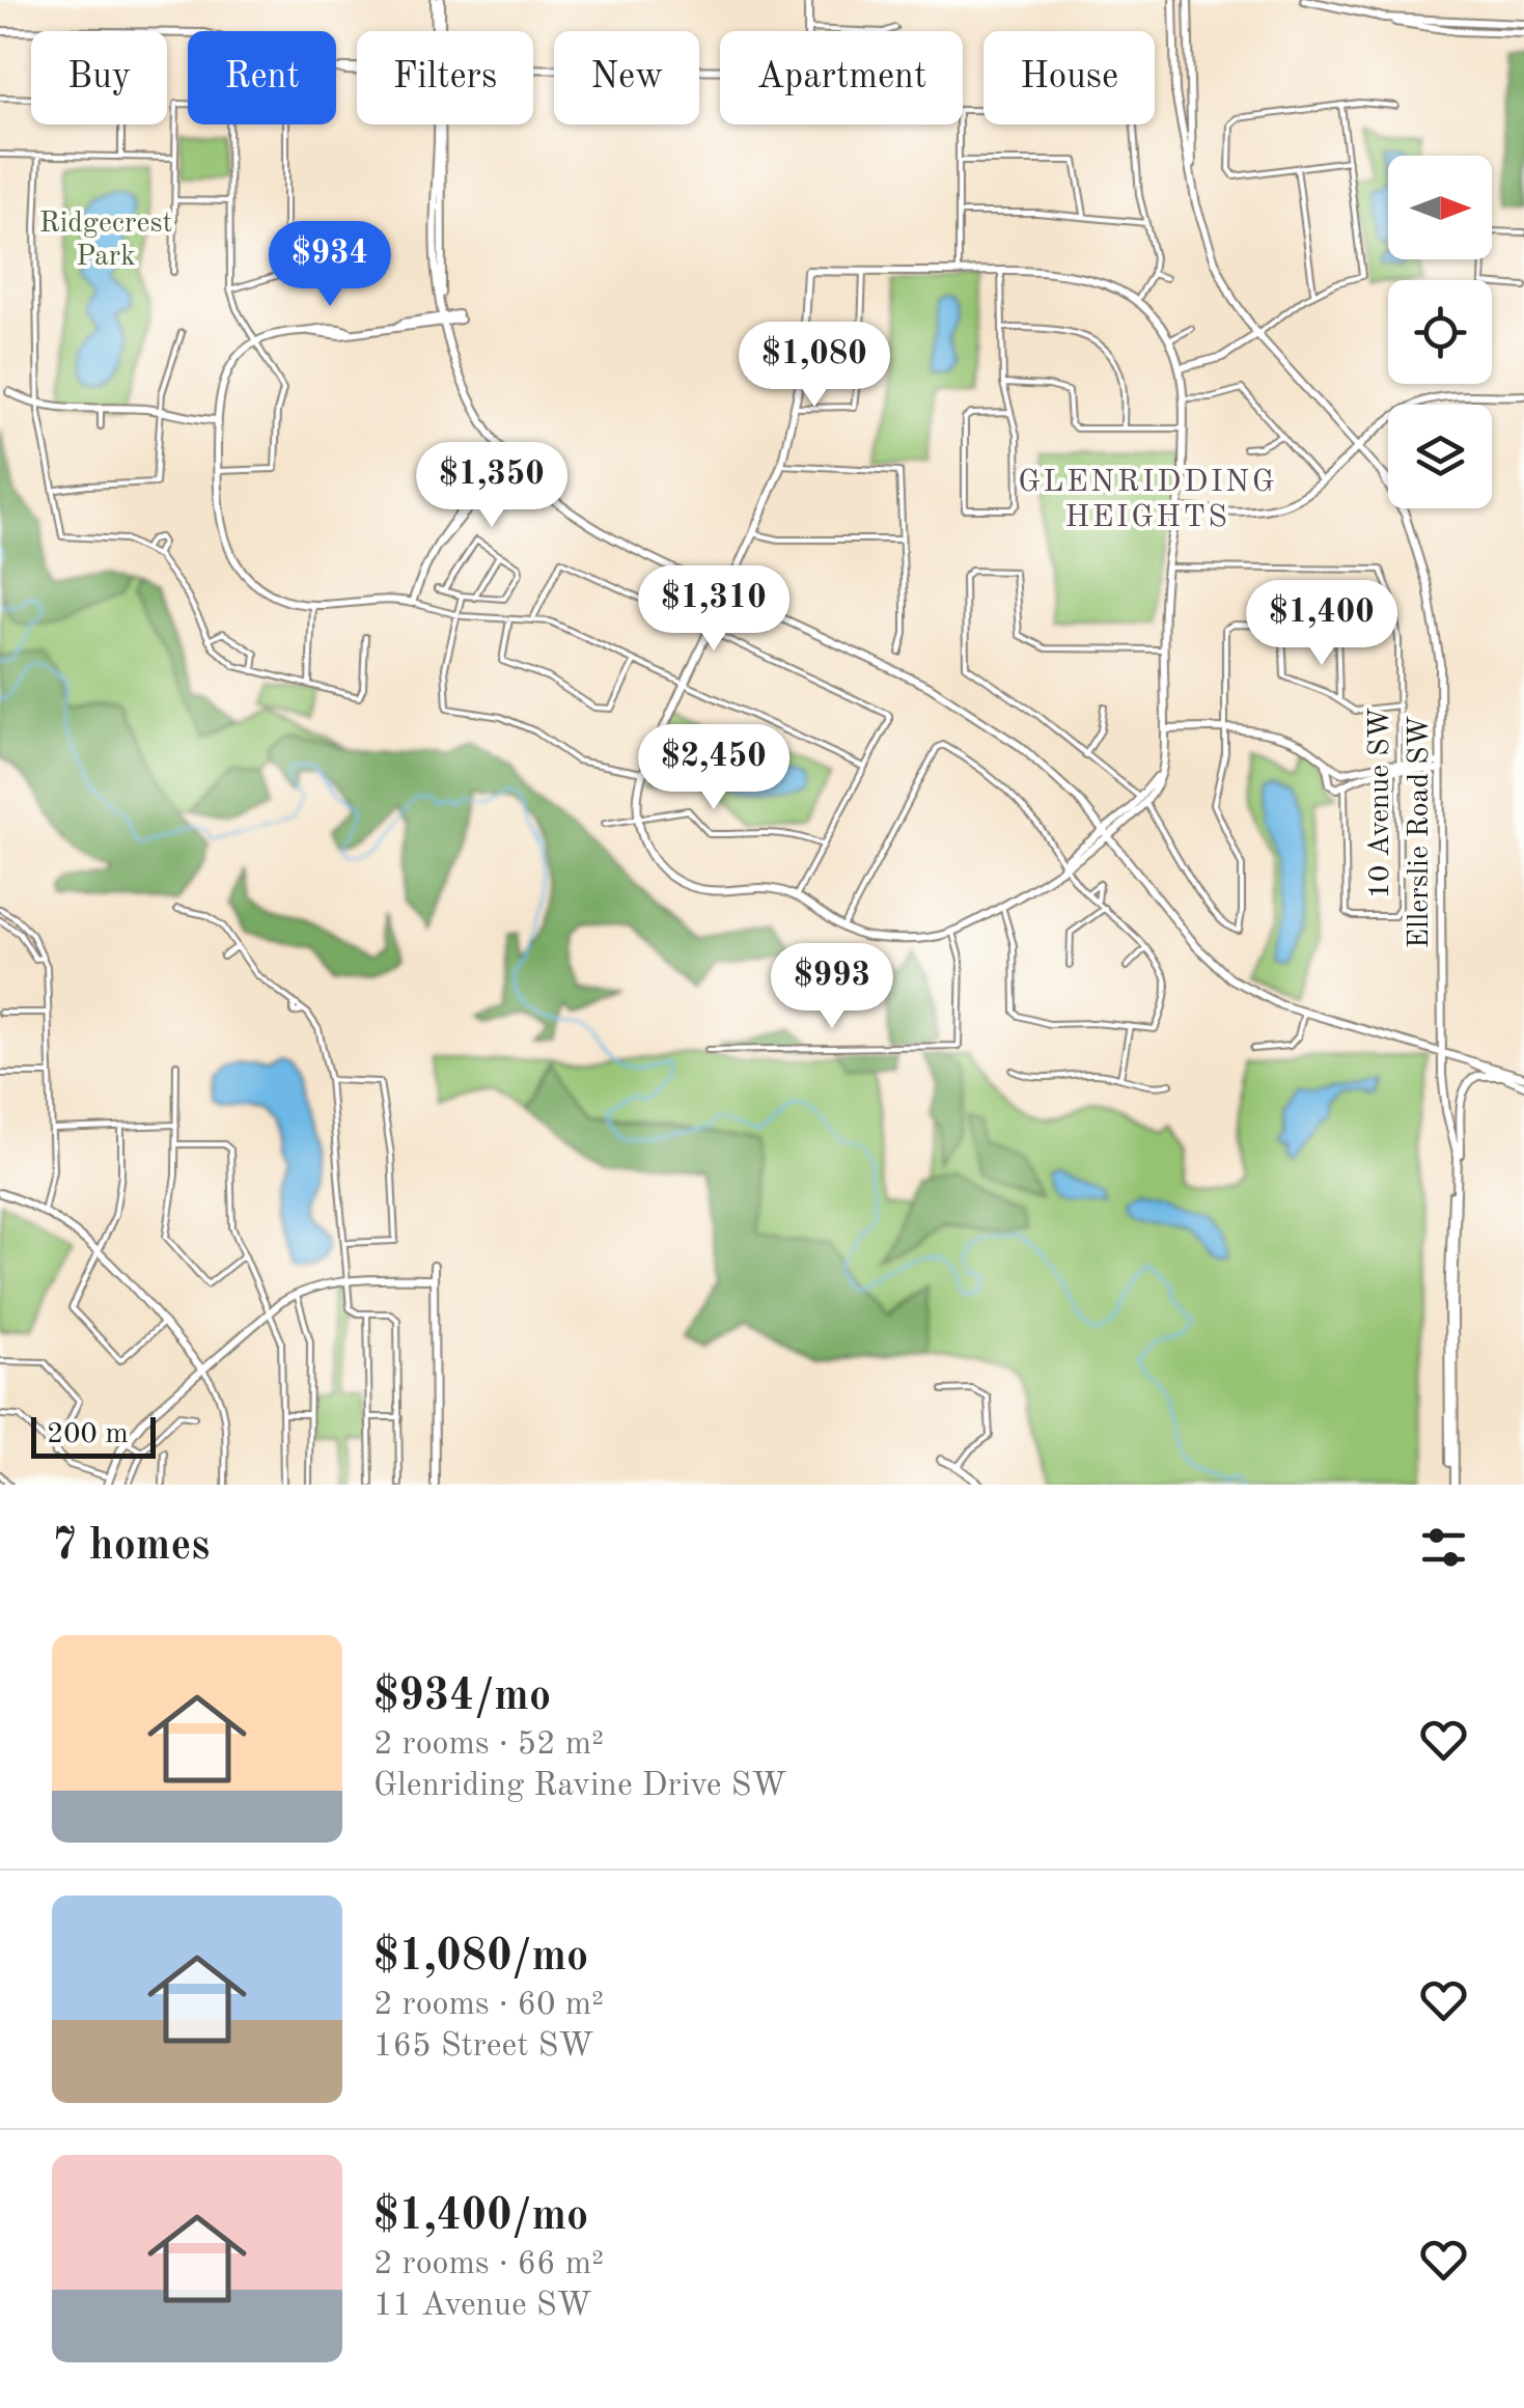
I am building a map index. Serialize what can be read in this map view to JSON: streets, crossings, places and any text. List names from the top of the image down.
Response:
{
  "streets": {
    "main road": ["Ellerslie Road SW"],
    "street": ["10 Avenue SW"]
  },
  "districts": ["GLENRIDDING HEIGHTS"],
  "parks": ["Ridgecrest Park"],
  "scale_bar": "200 m",
  "north": "right",
  "page": {
    "chip": [
      "Buy",
      "Rent",
      "Filters",
      "New",
      "Apartment",
      "House"
    ],
    "price": [
      "$934",
      "$1,080",
      "$1,350",
      "$1,310",
      "$1,400",
      "$2,450",
      "$993"
    ],
    "scale": "200 m",
    "heading": "7 homes",
    "list": [
      {
        "name": "$934/mo",
        "note": "2 rooms · 52 m² · Glenriding Ravine Drive SW"
      },
      {
        "name": "$1,080/mo",
        "note": "2 rooms · 60 m² · 165 Street SW"
      },
      {
        "name": "$1,400/mo",
        "note": "2 rooms · 66 m² · 11 Avenue SW"
      }
    ]
  }
}
